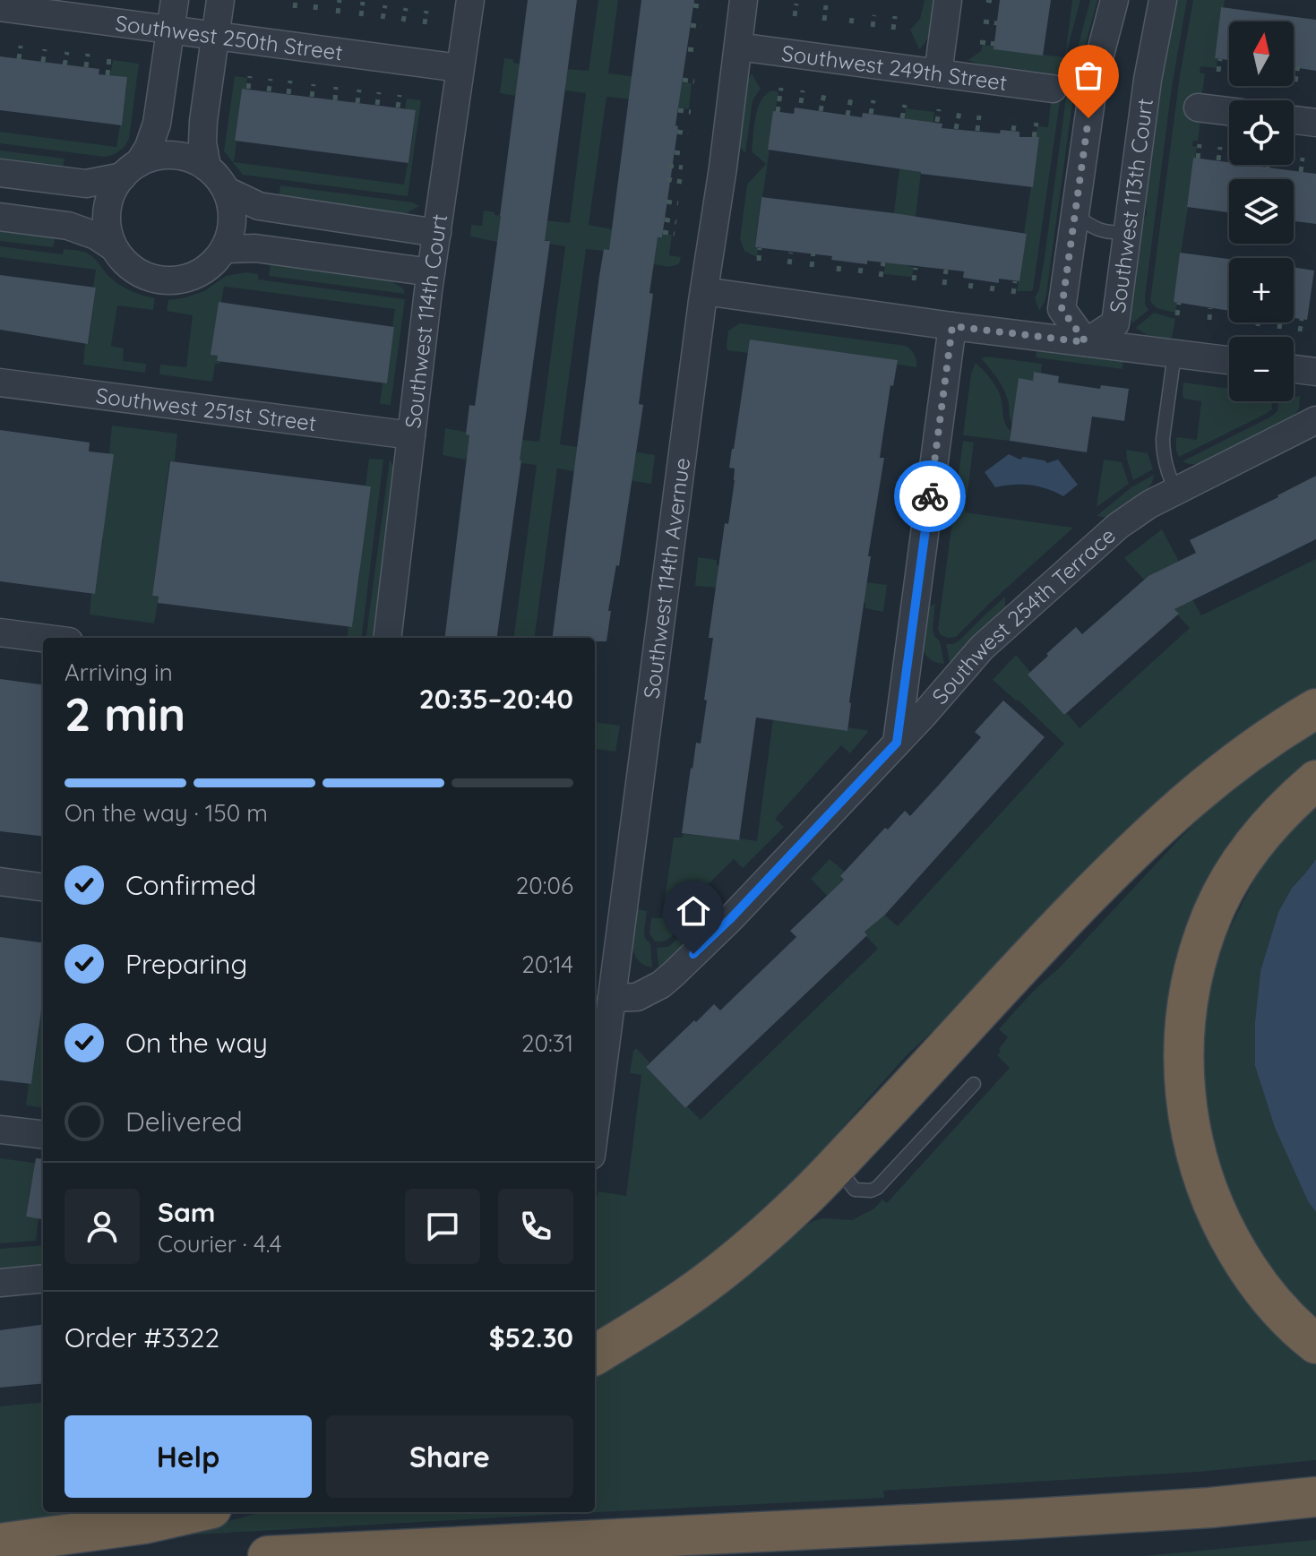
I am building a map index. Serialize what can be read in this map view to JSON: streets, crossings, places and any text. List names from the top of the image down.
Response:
{
  "streets": {
    "street": [
      "Southwest 250th Street",
      "Southwest 249th Street",
      "Southwest 113th Court",
      "Southwest 114th Court",
      "Southwest 251st Street",
      "Southwest 114th Avernue",
      "Southwest 254th Terrace"
    ]
  },
  "crossings": [
    ["Southwest 250th Street", "Southwest 114th Court"],
    ["Southwest 249th Street", "Southwest 114th Avernue"],
    ["Southwest 114th Court", "Southwest 251st Street"],
    ["Southwest 114th Avernue", "Southwest 254th Terrace"]
  ],
  "north": "top",
  "page": {
    "map_buttons": ["+", "−"],
    "heading": ["2 min", "Arriving in", "20:35–20:40"],
    "panel": [
      "Sam",
      "Courier · 4.4",
      "Order #3322",
      "$52.30"
    ],
    "bar": "On the way · 150 m",
    "list": [
      ["Confirmed", "20:06"],
      ["Preparing", "20:14"],
      ["On the way", "20:31"],
      "Delivered"
    ],
    "buttons": ["Help", "Share"]
  }
}
